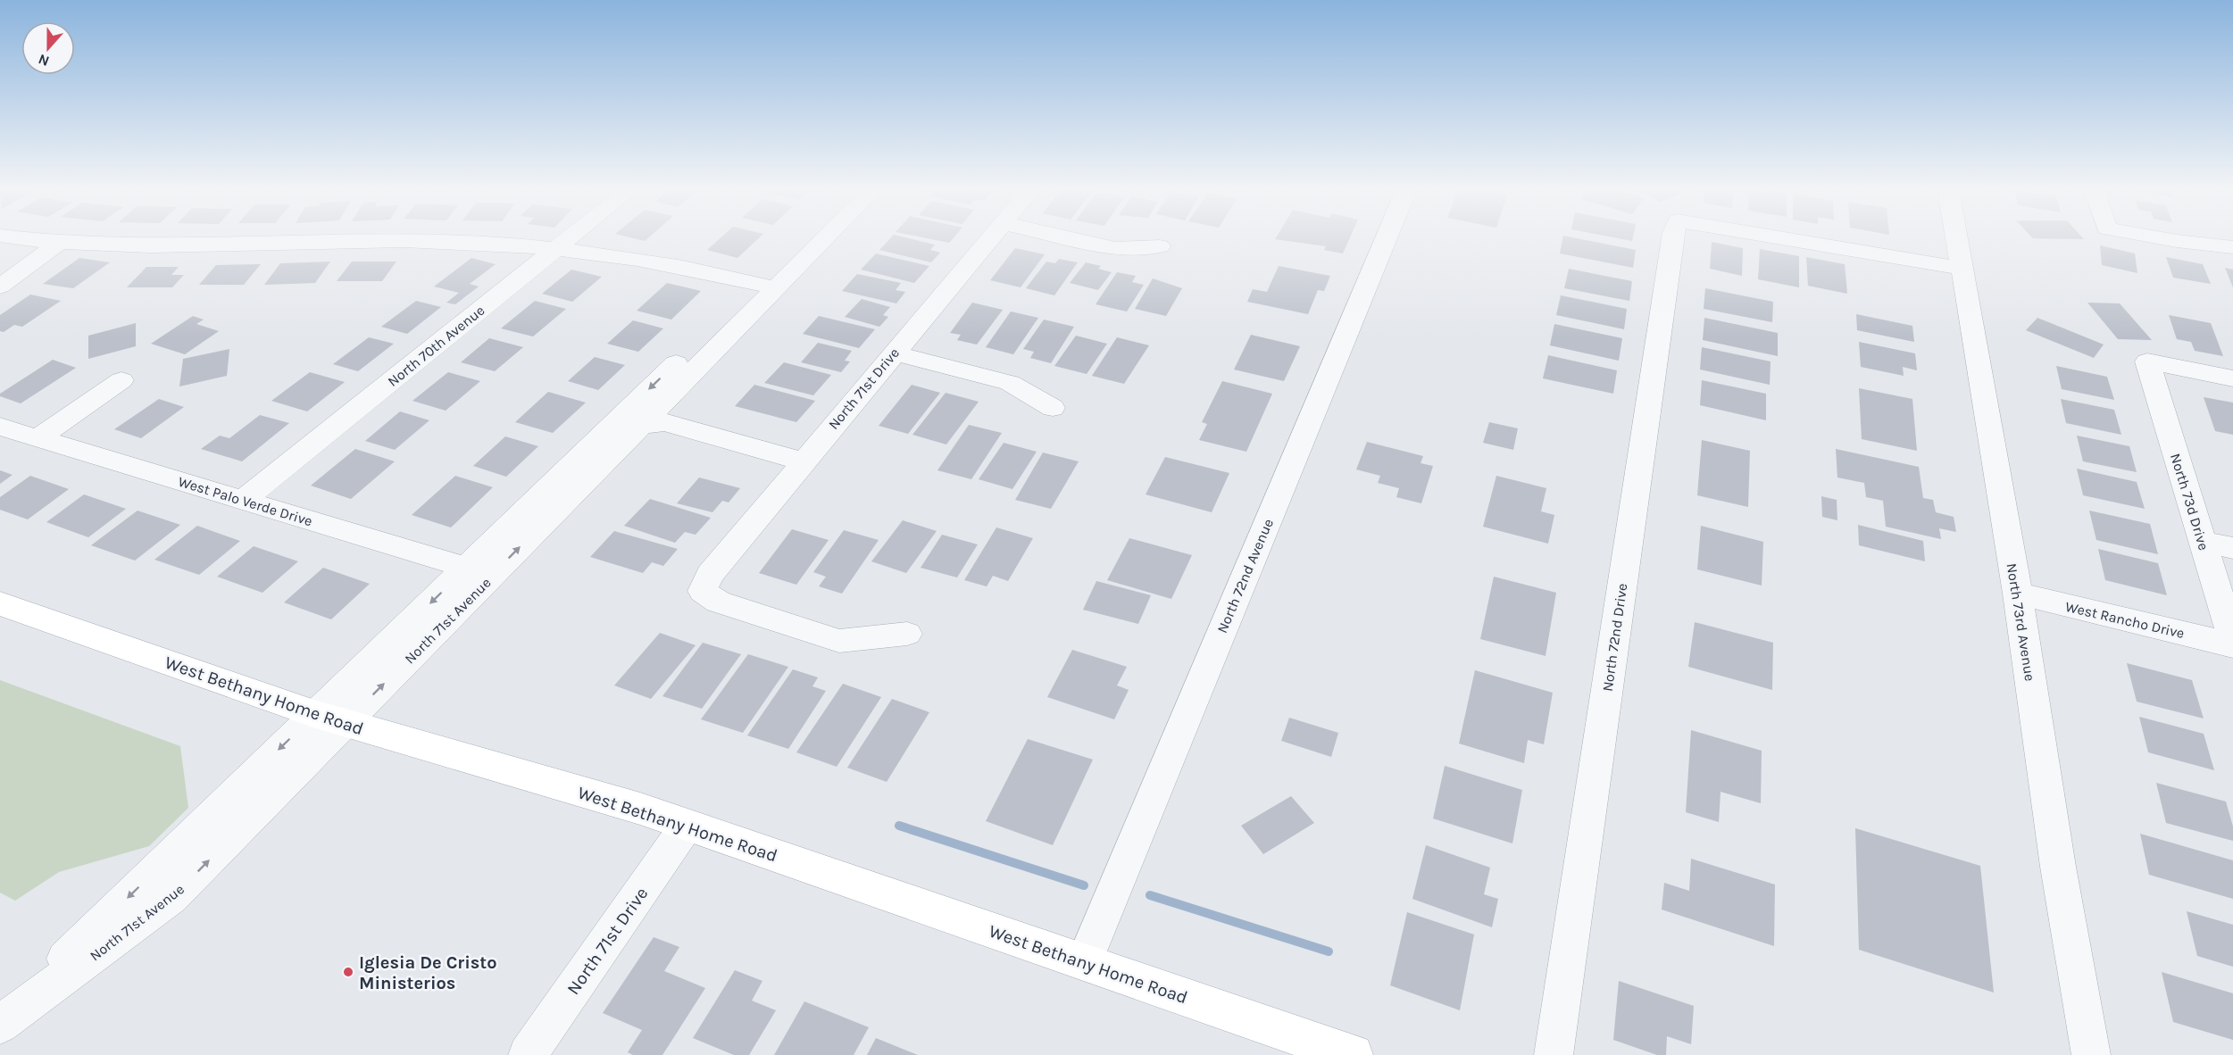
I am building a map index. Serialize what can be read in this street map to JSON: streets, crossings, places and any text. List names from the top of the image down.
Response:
{
  "streets": {
    "main road": ["West Bethany Home Road"],
    "street": [
      "North 70th Avenue",
      "North 71st Drive",
      "West Palo Verde Drive",
      "North 73d Drive",
      "North 72nd Avenue",
      "West Rancho Drive",
      "North 71st Avenue",
      "North 73rd Avenue",
      "North 72nd Drive"
    ]
  },
  "crossings": [
    ["North 70th Avenue", "West Palo Verde Drive"],
    ["North 71st Drive", "West Bethany Home Road"],
    ["West Palo Verde Drive", "North 71st Avenue"],
    ["North 72nd Avenue", "West Bethany Home Road"],
    ["West Rancho Drive", "North 73rd Avenue"],
    ["North 71st Avenue", "West Bethany Home Road"],
    ["North 73rd Avenue", "North 72nd Drive"]
  ],
  "places": ["Iglesia De Cristo Ministerios"],
  "north": "bottom"
}
